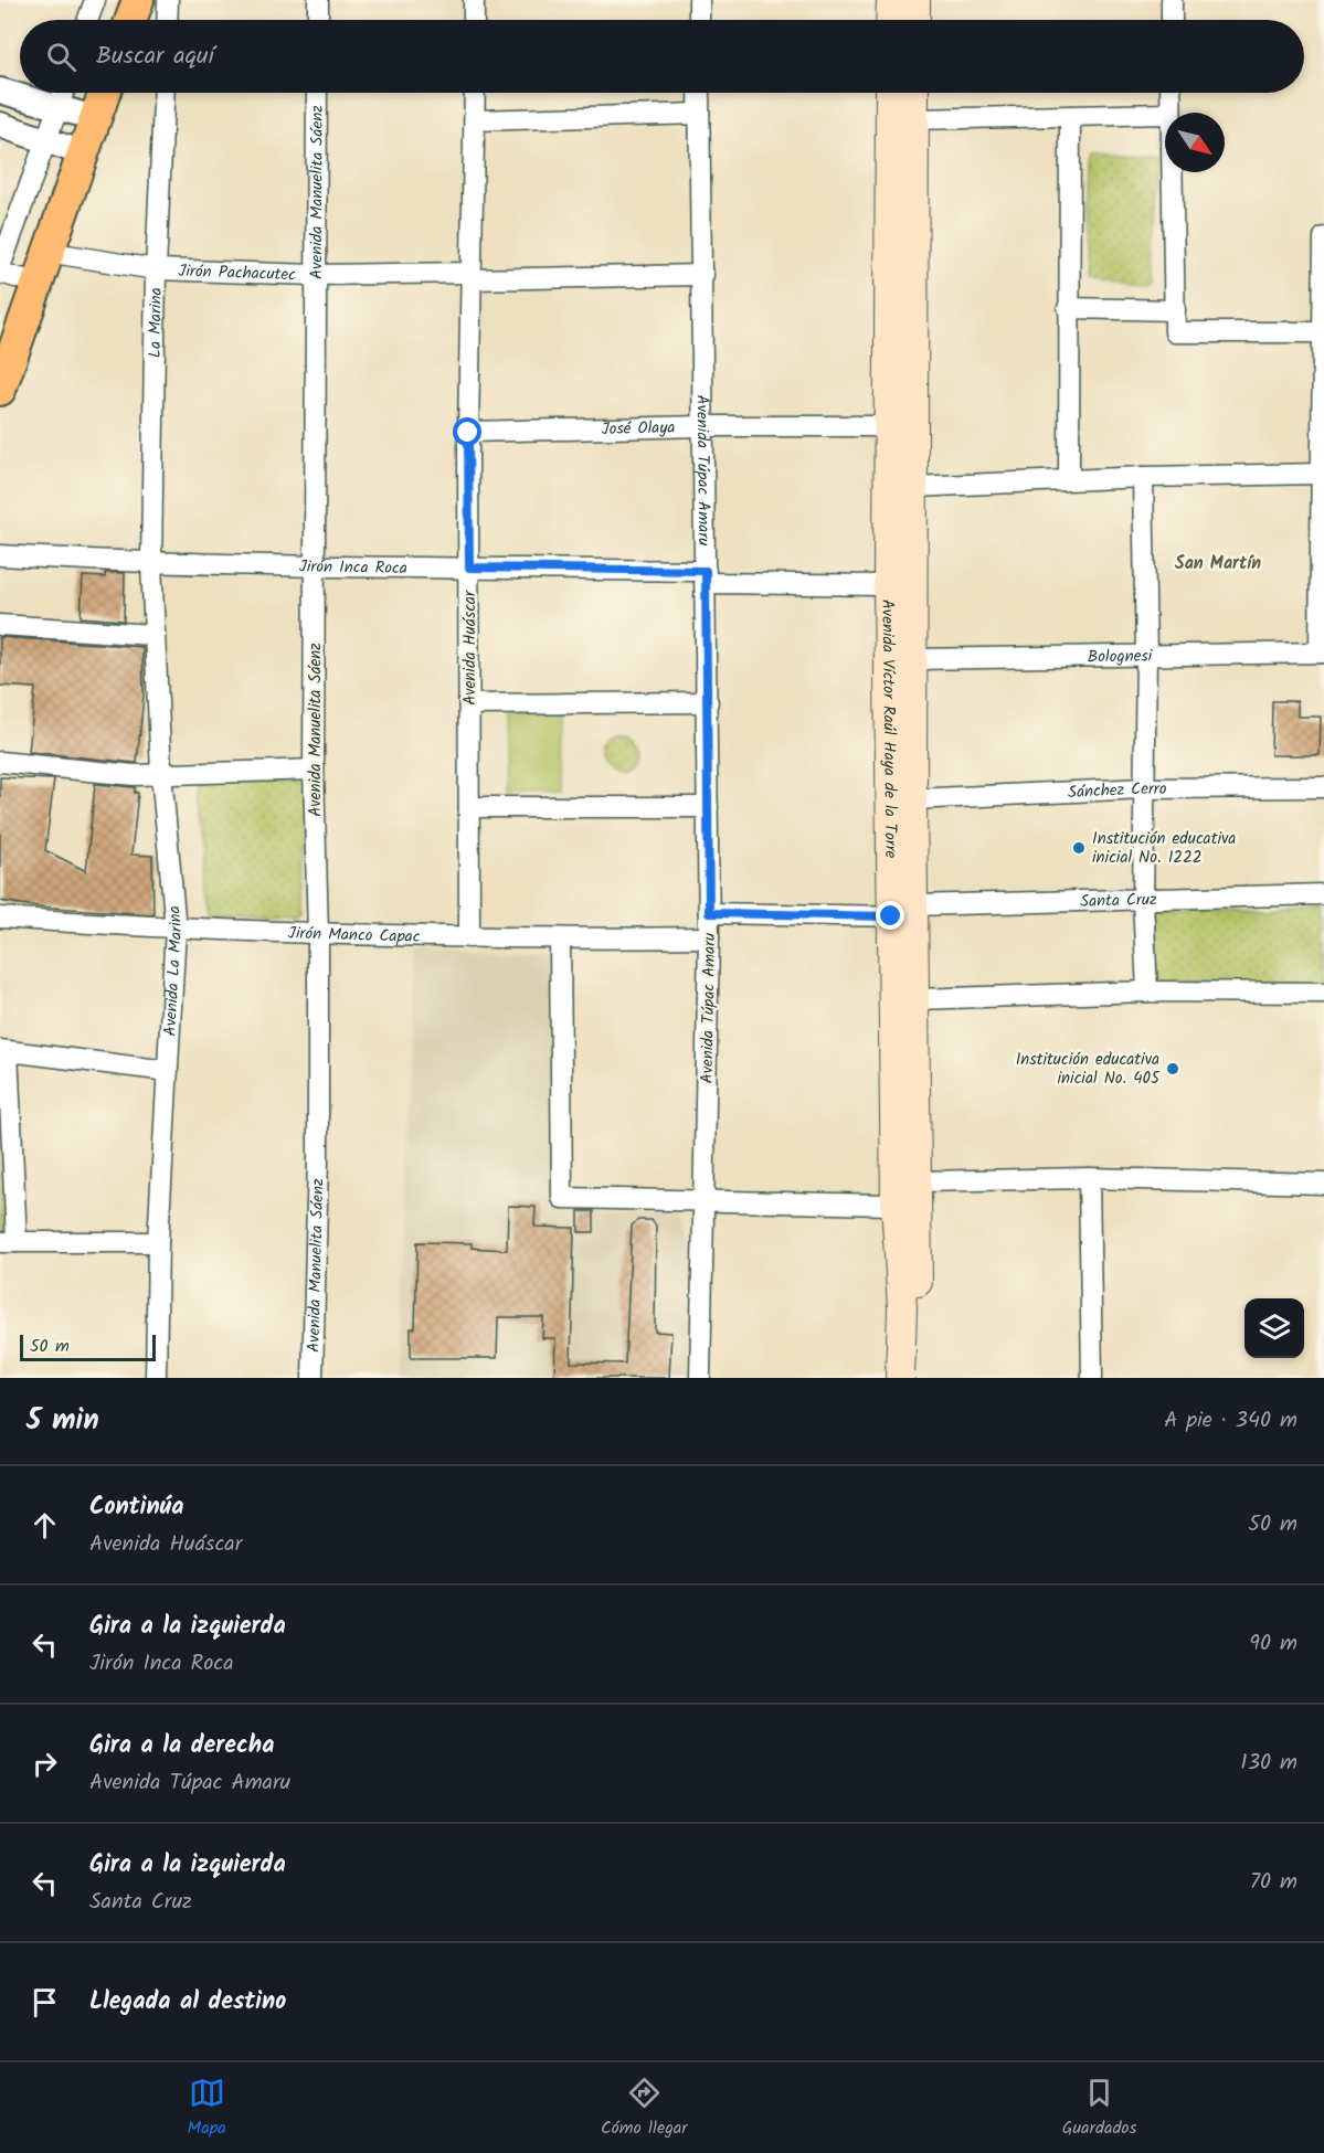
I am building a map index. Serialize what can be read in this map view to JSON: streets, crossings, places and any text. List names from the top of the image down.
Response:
{
  "streets": {
    "main road": ["Avenida Víctor Raúl Haya de la Torre"],
    "street": [
      "Avenida Manuelita Sáenz",
      "Jirón Pachacutec",
      "La Marina",
      "José Olaya",
      "Avenida Túpac Amaru",
      "Jirón Inca Roca",
      "Avenida Huáscar",
      "Bolognesi",
      "Sánchez Cerro",
      "Santa Cruz",
      "Jirón Manco Capac",
      "Avenida La Marina"
    ]
  },
  "crossings": [
    ["Avenida Manuelita Sáenz", "Jirón Pachacutec"],
    ["Avenida Manuelita Sáenz", "Jirón Inca Roca"],
    ["Avenida Manuelita Sáenz", "Jirón Manco Capac"],
    ["Jirón Pachacutec", "La Marina"],
    ["Jirón Pachacutec", "Avenida Túpac Amaru"],
    ["Jirón Pachacutec", "Avenida Huáscar"],
    ["La Marina", "Jirón Inca Roca"],
    ["La Marina", "Avenida La Marina"],
    ["José Olaya", "Avenida Túpac Amaru"],
    ["José Olaya", "Avenida Huáscar"],
    ["José Olaya", "Avenida Víctor Raúl Haya de la Torre"],
    ["Avenida Túpac Amaru", "Jirón Inca Roca"],
    ["Avenida Túpac Amaru", "Santa Cruz"],
    ["Avenida Túpac Amaru", "Jirón Manco Capac"],
    ["Jirón Inca Roca", "Avenida Huáscar"],
    ["Jirón Inca Roca", "Avenida Víctor Raúl Haya de la Torre"],
    ["Jirón Inca Roca", "Avenida La Marina"],
    ["Avenida Huáscar", "Jirón Manco Capac"],
    ["Bolognesi", "Avenida Víctor Raúl Haya de la Torre"],
    ["Avenida Víctor Raúl Haya de la Torre", "Sánchez Cerro"],
    ["Avenida Víctor Raúl Haya de la Torre", "Santa Cruz"],
    ["Jirón Manco Capac", "Avenida La Marina"]
  ],
  "districts": ["San Martín"],
  "places": ["Institución educativa inicial No. 1222", "Institución educativa inicial No. 405"],
  "scale_bar": "50 m",
  "north": "bottom right",
  "page": {
    "search": "Buscar aquí",
    "scale": "50 m",
    "heading": ["5 min", "A pie · 340 m"],
    "list": [
      ["Continúa", "Avenida Huáscar", "50 m"],
      ["Gira a la izquierda", "Jirón Inca Roca", "90 m"],
      ["Gira a la derecha", "Avenida Túpac Amaru", "130 m"],
      ["Gira a la izquierda", "Santa Cruz", "70 m"],
      "Llegada al destino"
    ],
    "nav": ["Mapa", "Cómo llegar", "Guardados"]
  }
}
